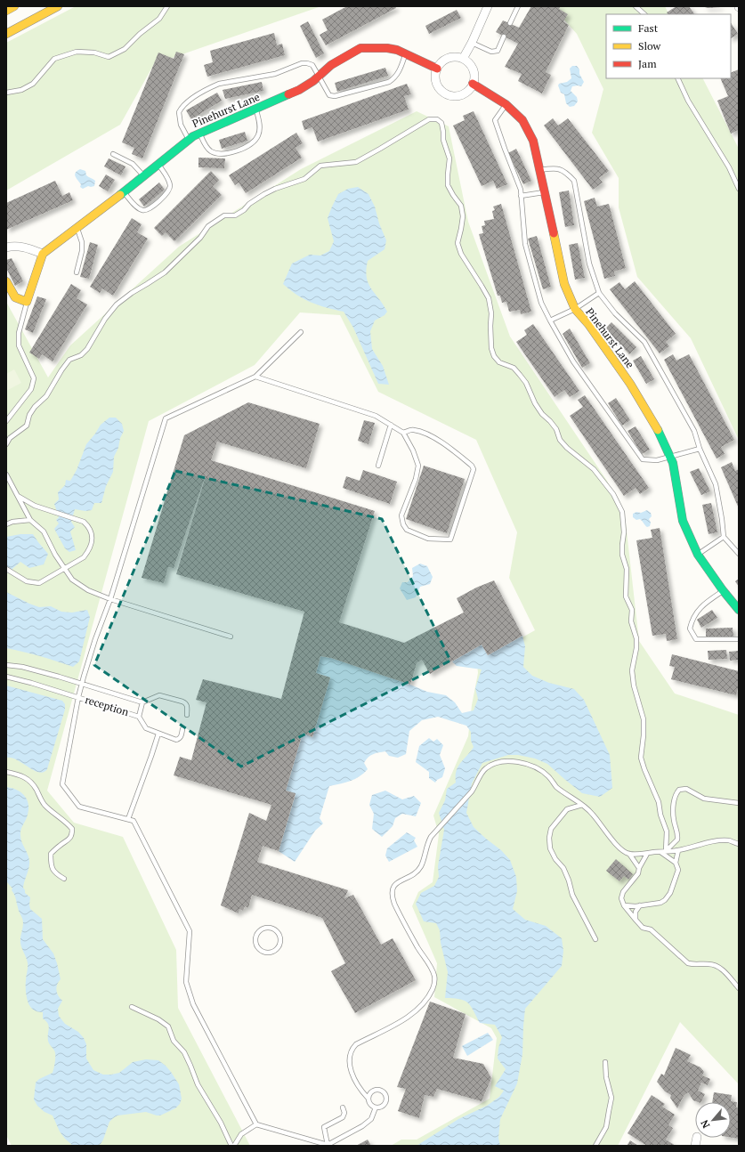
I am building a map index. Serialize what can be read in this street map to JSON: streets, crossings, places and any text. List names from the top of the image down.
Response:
{
  "streets": {
    "street": ["Pinehurst Lane"],
    "lane": ["reception"]
  },
  "legend": ["Fast", "Slow", "Jam"],
  "north": "bottom left"
}
